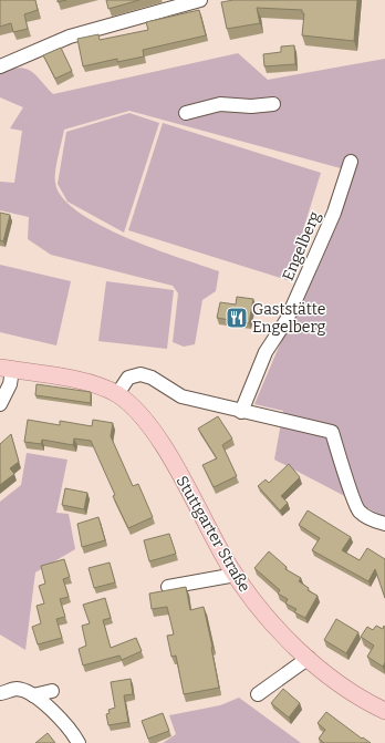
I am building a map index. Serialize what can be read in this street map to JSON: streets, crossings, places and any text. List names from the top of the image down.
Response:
{
  "streets": {
    "main road": ["Stuttgarter Straße"],
    "street": ["Engelberg"]
  },
  "places": {
    "restaurant": ["Gaststätte Engelberg"]
  }
}
